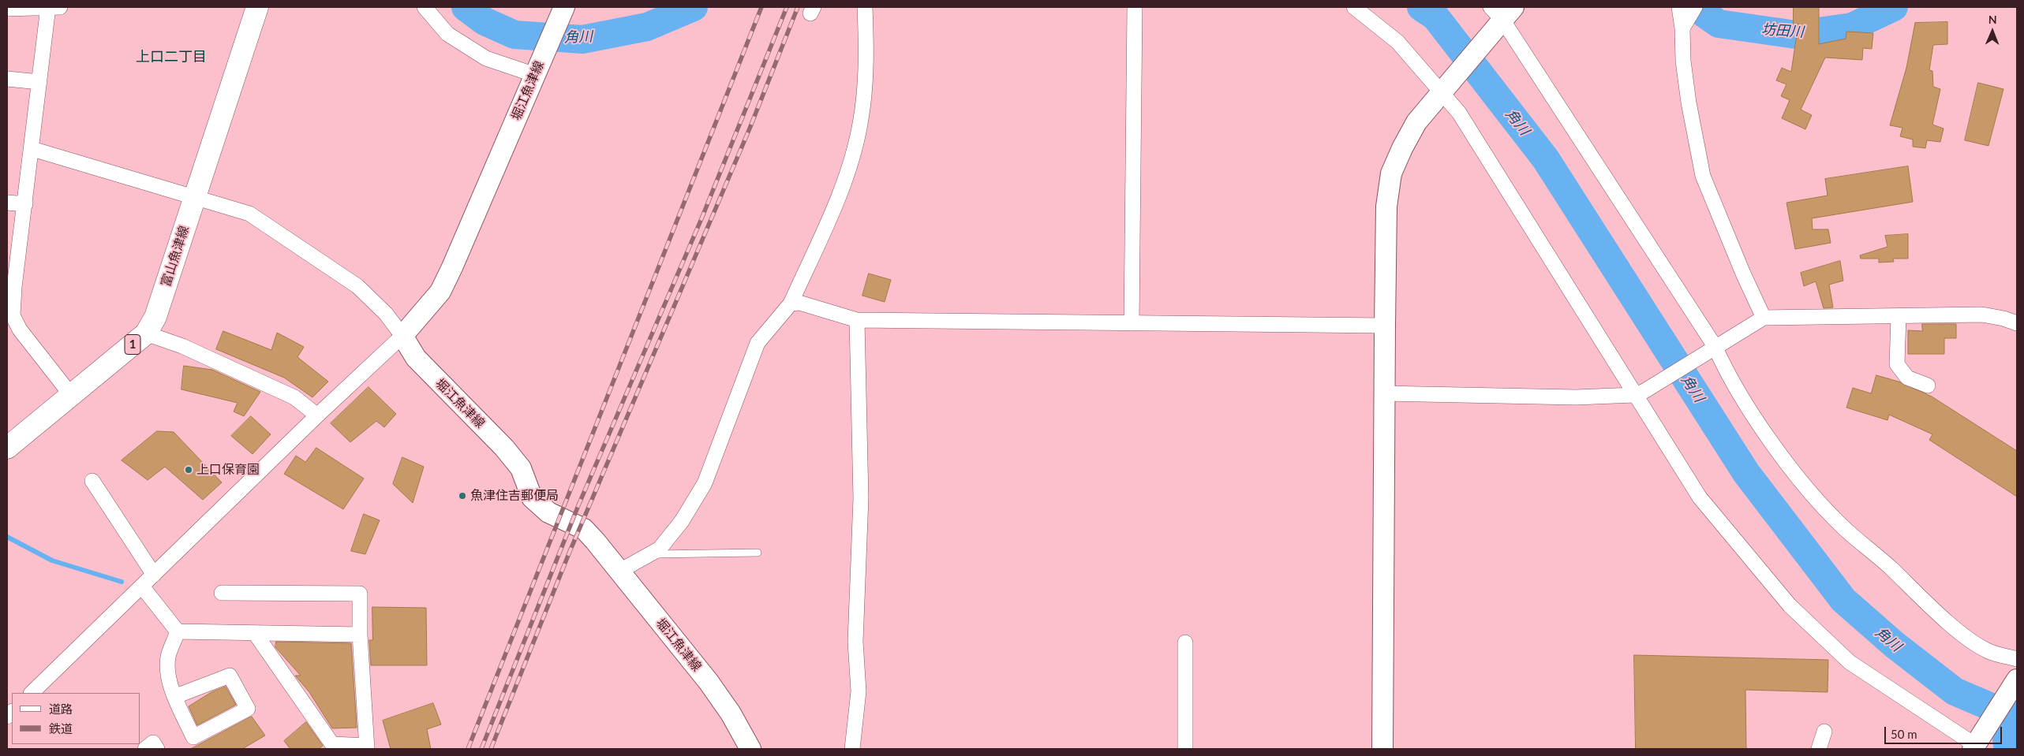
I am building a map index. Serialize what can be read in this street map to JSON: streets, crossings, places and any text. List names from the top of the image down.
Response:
{
  "streets": {
    "main road": ["堀江魚津線", "富山魚津線", "1"]
  },
  "districts": ["上口二丁目"],
  "water": ["坊田川", "角川"],
  "places": ["上口保育園", "魚津住吉郵便局"],
  "legend": ["道路", "鉄道"],
  "scale_bar": "50 m",
  "north": "top"
}
